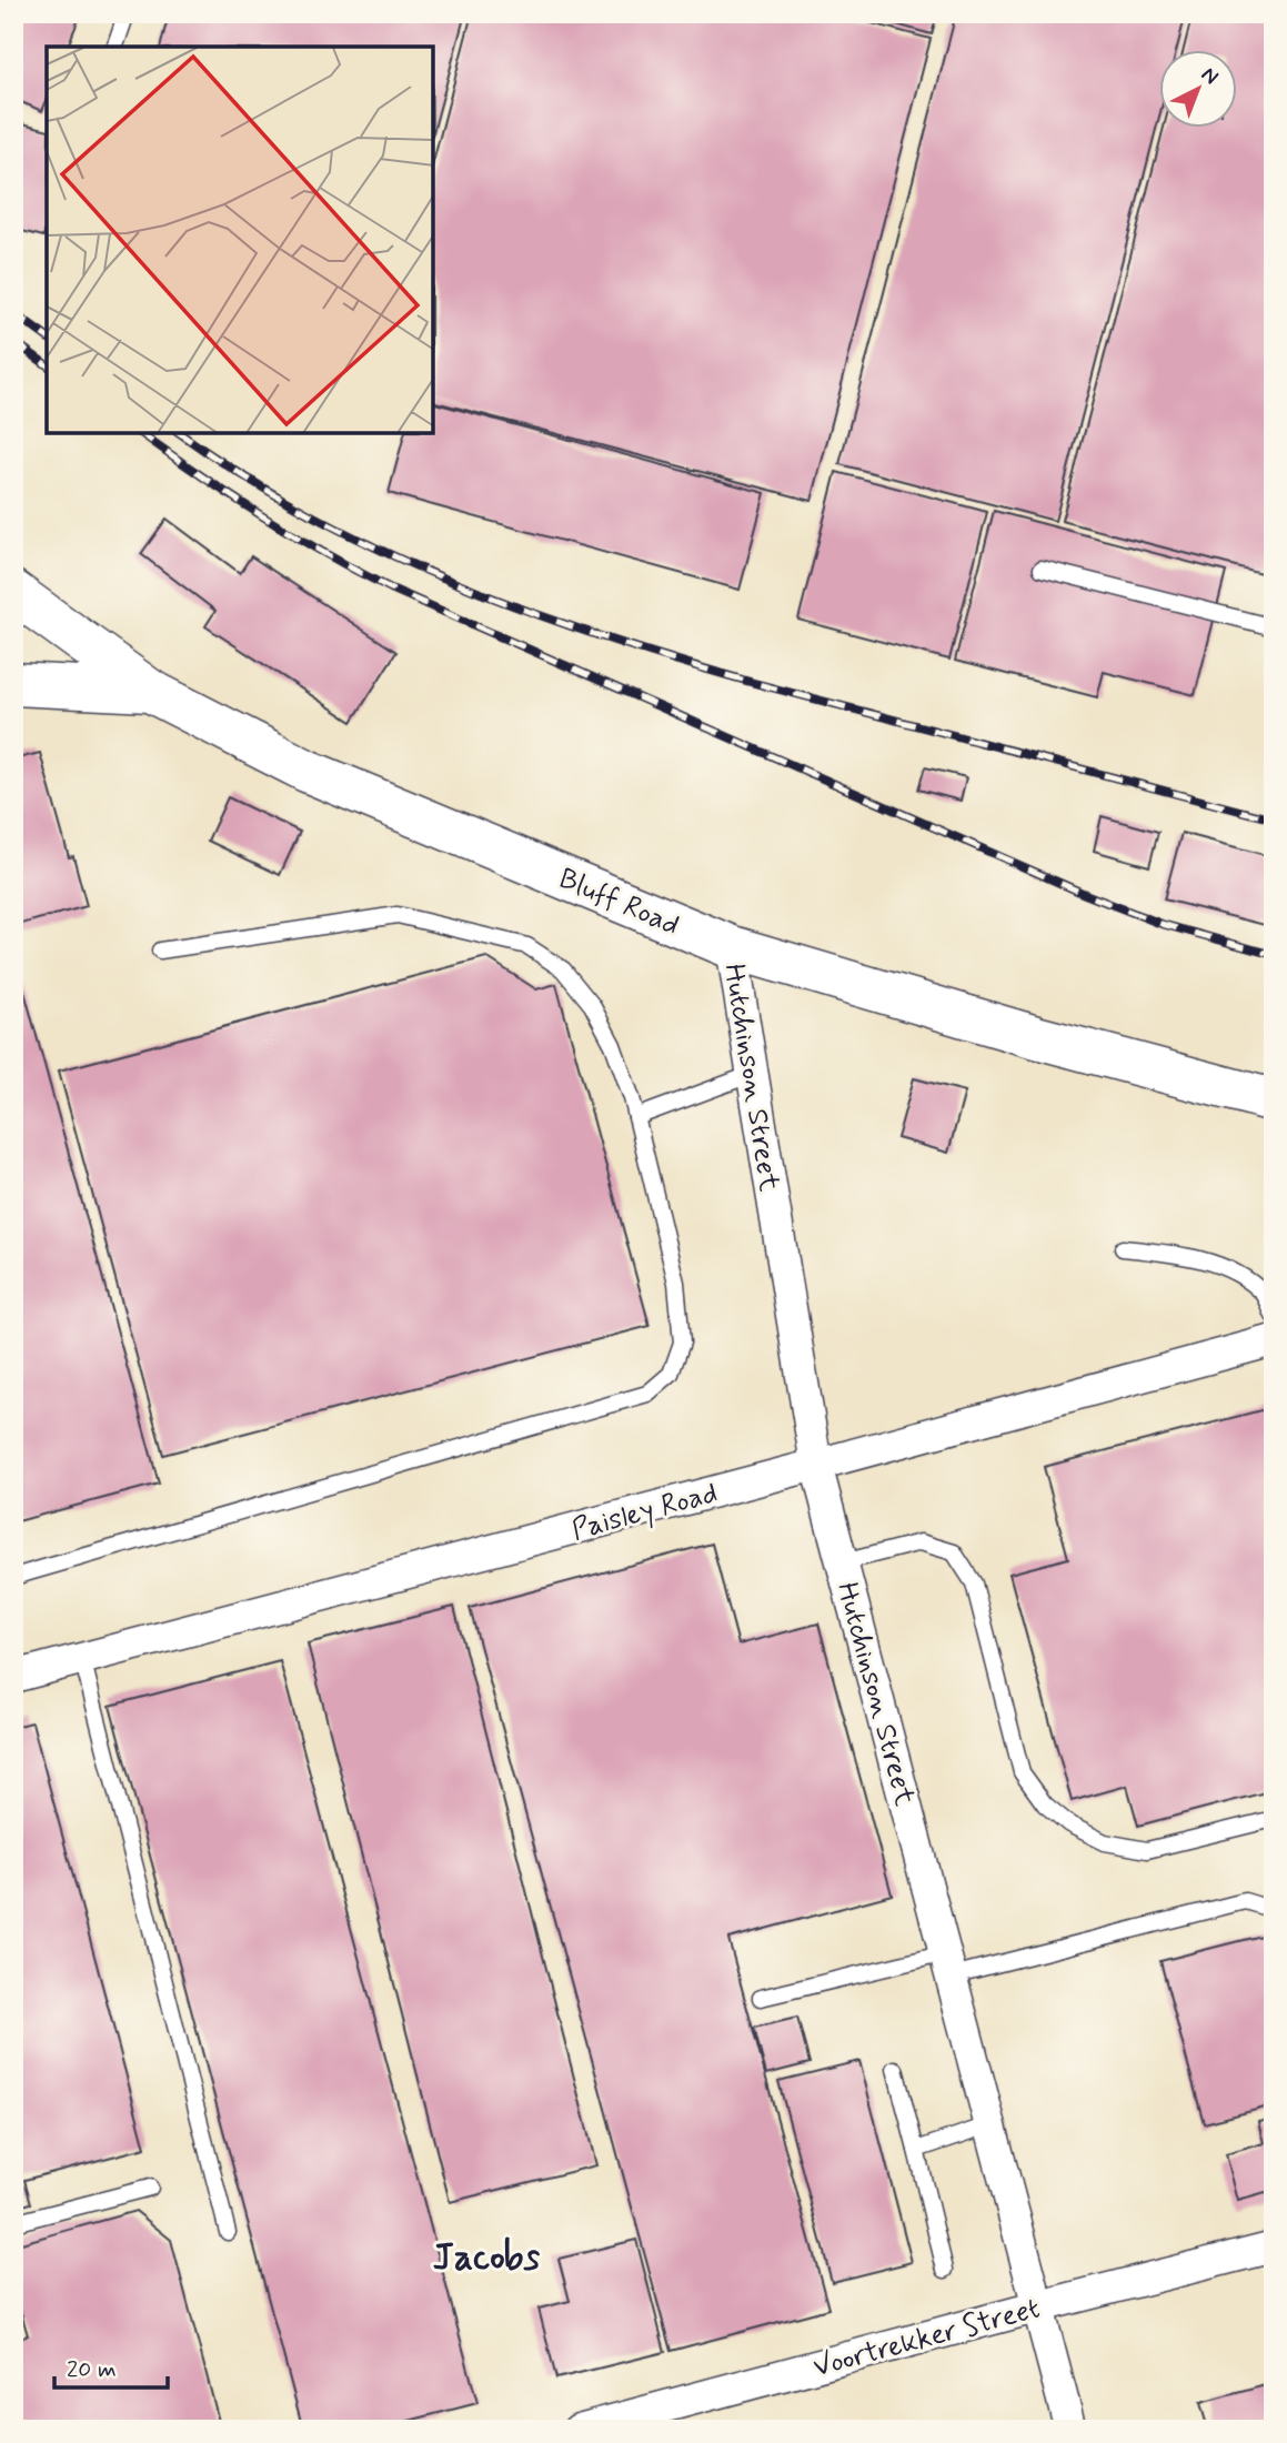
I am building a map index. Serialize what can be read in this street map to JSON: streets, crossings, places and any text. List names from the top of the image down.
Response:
{
  "streets": {
    "main road": ["Bluff Road"],
    "street": ["Hutchinson Street", "Paisley Road", "Voortrekker Street"]
  },
  "crossings": [
    ["Bluff Road", "Hutchinson Street"],
    ["Hutchinson Street", "Paisley Road"],
    ["Hutchinson Street", "Voortrekker Street"]
  ],
  "districts": ["Jacobs"],
  "scale_bar": "20 m",
  "north": "top right"
}
